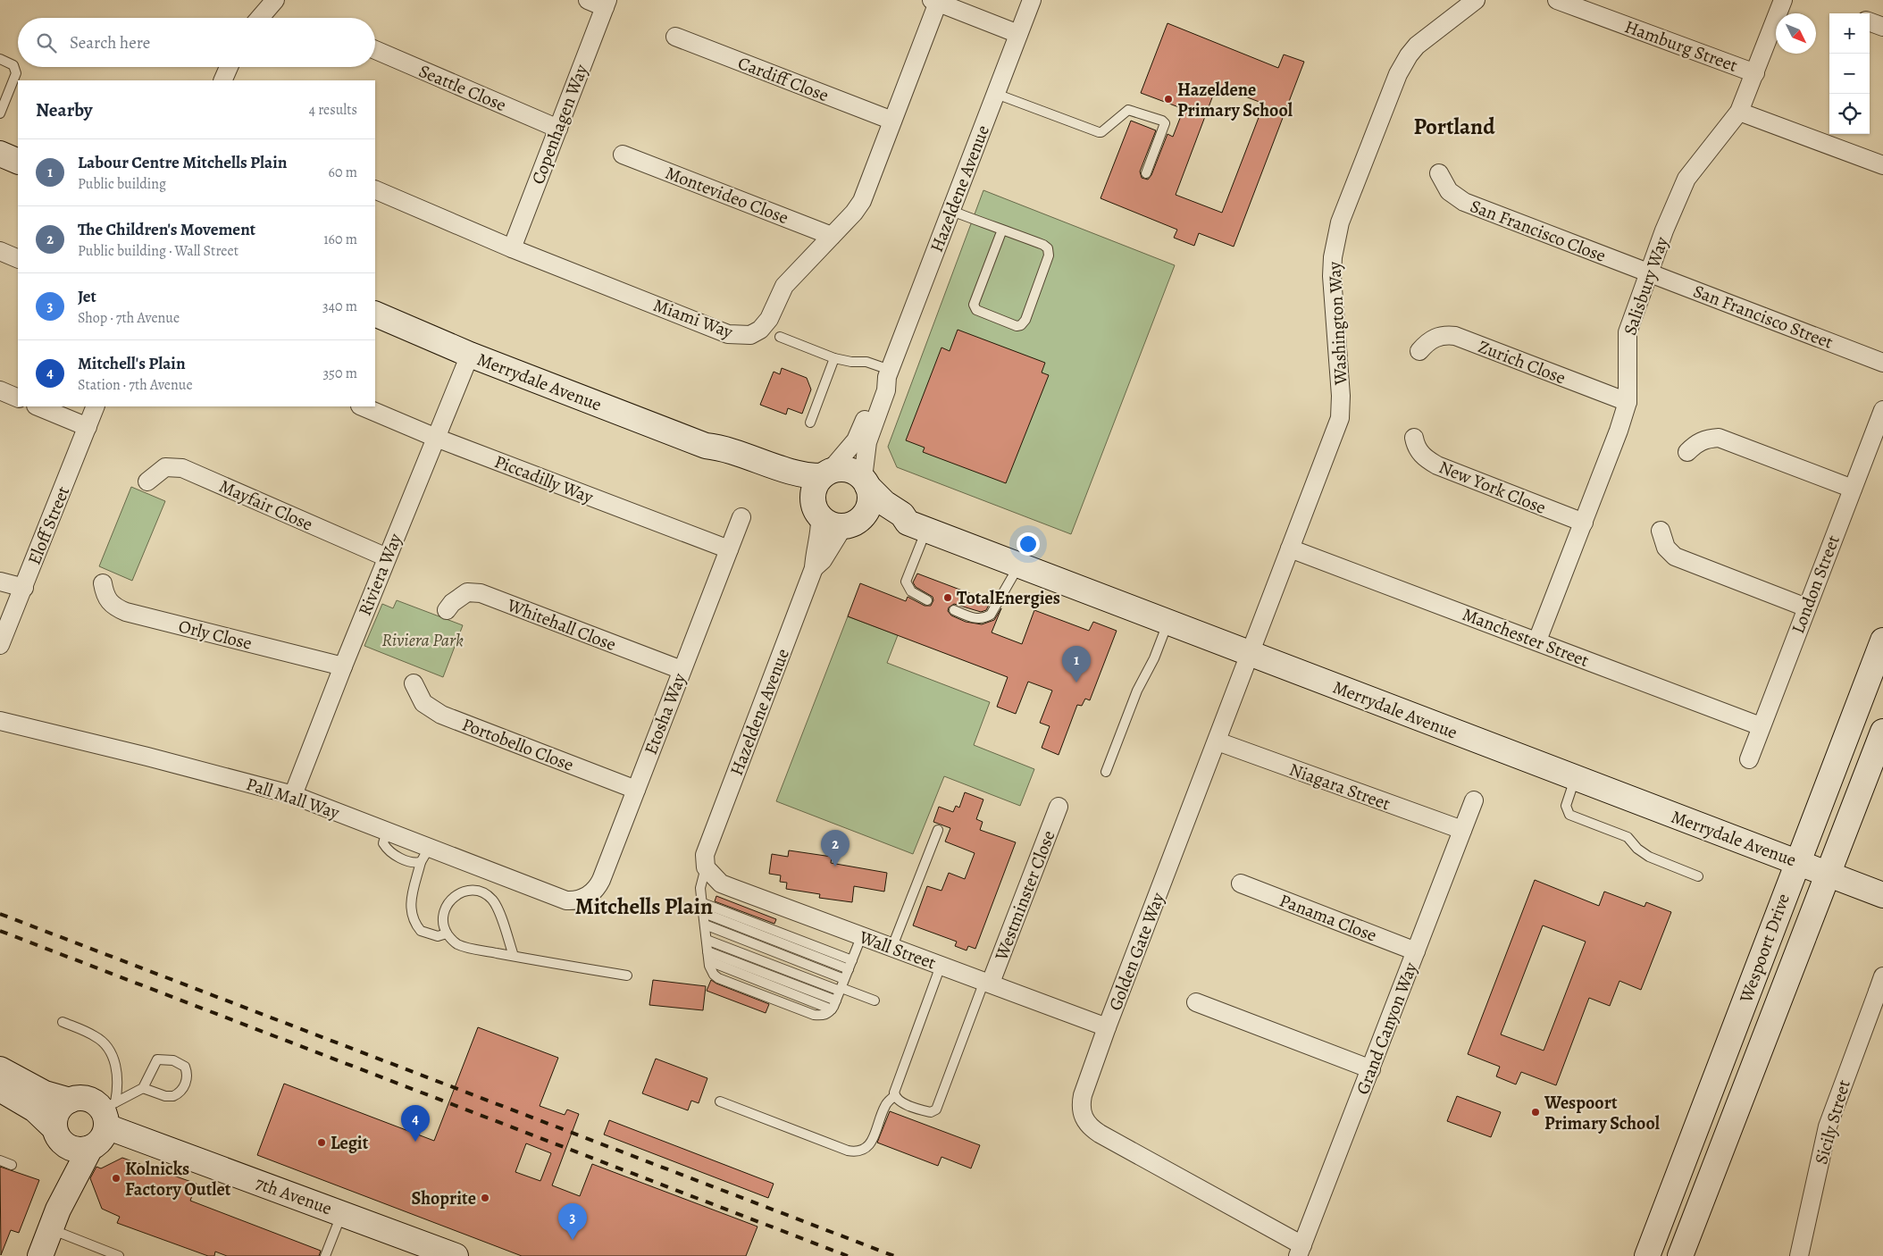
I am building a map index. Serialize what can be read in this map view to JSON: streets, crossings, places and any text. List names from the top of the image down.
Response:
{
  "streets": {
    "street": [
      "Hamburg Street",
      "Cardiff Close",
      "Seattle Close",
      "Copenhagen Way",
      "Hazeldene Avenue",
      "Montevideo Close",
      "San Francisco Close",
      "Salisbury Way",
      "San Francisco Street",
      "Miami Way",
      "Washington Way",
      "Zurich Close",
      "Merrydale Avenue",
      "Piccadilly Way",
      "New York Close",
      "Mayfair Close",
      "Eloff Street",
      "Riviera Way",
      "London Street",
      "Whitehall Close",
      "Orly Close",
      "Manchester Street",
      "Etosha Way",
      "Portobello Close",
      "Niagara Street",
      "Pall Mall Way",
      "Westminster Close",
      "Panama Close",
      "Wespoort Drive",
      "Wall Street",
      "Golden Gate Way",
      "Grand Canyon Way",
      "Sicily Street",
      "7th Avenue"
    ]
  },
  "crossings": [
    ["Hamburg Street", "Salisbury Way"],
    ["Cardiff Close", "Miami Way"],
    ["Seattle Close", "Copenhagen Way"],
    ["Copenhagen Way", "Miami Way"],
    ["Hazeldene Avenue", "Merrydale Avenue"],
    ["Hazeldene Avenue", "Wall Street"],
    ["Montevideo Close", "Miami Way"],
    ["San Francisco Close", "Salisbury Way"],
    ["San Francisco Close", "San Francisco Street"],
    ["Salisbury Way", "San Francisco Street"],
    ["Salisbury Way", "Zurich Close"],
    ["Salisbury Way", "New York Close"],
    ["Salisbury Way", "Manchester Street"],
    ["Washington Way", "Manchester Street"],
    ["Washington Way", "Golden Gate Way"],
    ["Merrydale Avenue", "Riviera Way"],
    ["Merrydale Avenue", "Wespoort Drive"],
    ["Merrydale Avenue", "Golden Gate Way"],
    ["Piccadilly Way", "Riviera Way"],
    ["Piccadilly Way", "Etosha Way"],
    ["Mayfair Close", "Riviera Way"],
    ["Riviera Way", "Orly Close"],
    ["Riviera Way", "Pall Mall Way"],
    ["London Street", "Manchester Street"],
    ["Whitehall Close", "Etosha Way"],
    ["Manchester Street", "Golden Gate Way"],
    ["Etosha Way", "Portobello Close"],
    ["Etosha Way", "Pall Mall Way"],
    ["Niagara Street", "Golden Gate Way"],
    ["Niagara Street", "Grand Canyon Way"],
    ["Westminster Close", "Wall Street"],
    ["Panama Close", "Grand Canyon Way"],
    ["Wall Street", "Golden Gate Way"],
    ["Golden Gate Way", "Grand Canyon Way"]
  ],
  "districts": ["Portland", "Mitchells Plain"],
  "parks": ["Riviera Park"],
  "places": [
    "Hazeldene Primary School",
    "TotalEnergies",
    "Wespoort Primary School",
    "Legit",
    "Kolnicks Factory Outlet",
    "Shoprite"
  ],
  "north": "bottom right",
  "page": {
    "map_buttons": ["+", "−"],
    "search": "Search here",
    "heading": ["Nearby", "4 results"],
    "list": [
      {
        "mark": "1",
        "name": "Labour Centre Mitchells Plain",
        "note": "Public building",
        "value": "60 m"
      },
      {
        "mark": "2",
        "name": "The Children's Movement",
        "note": "Public building · Wall Street",
        "value": "160 m"
      },
      {
        "mark": "3",
        "name": "Jet",
        "note": "Shop · 7th Avenue",
        "value": "340 m"
      },
      {
        "mark": "4",
        "name": "Mitchell's Plain",
        "note": "Station · 7th Avenue",
        "value": "350 m"
      }
    ],
    "pins": [
      "1",
      "2",
      "4",
      "3"
    ]
  }
}
